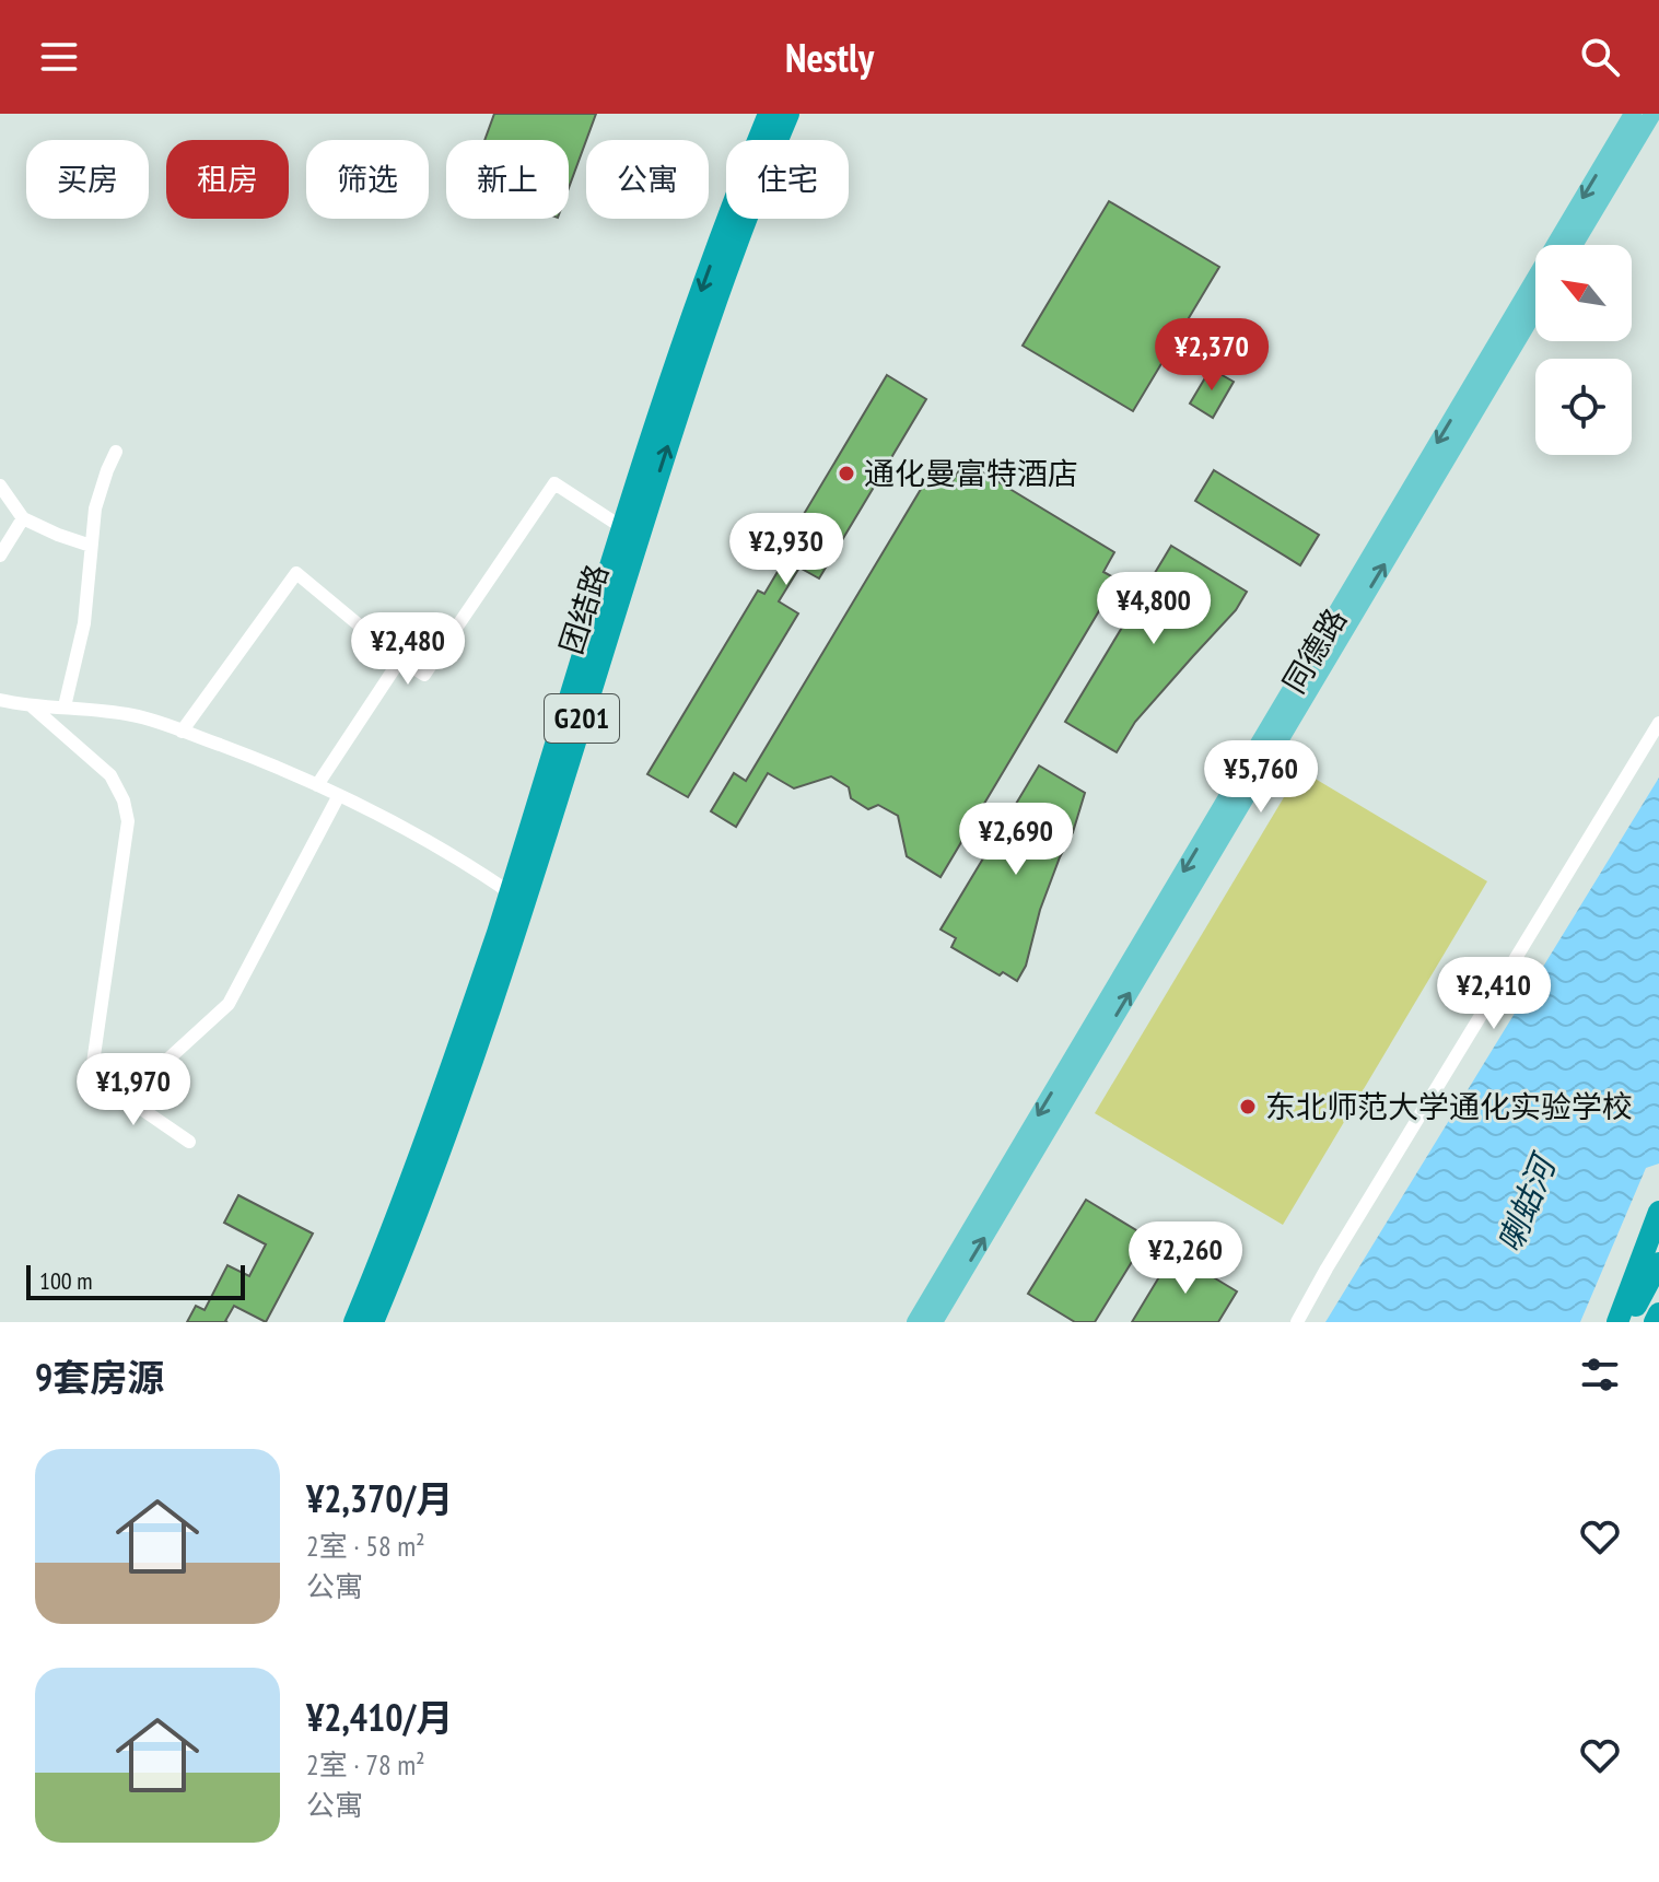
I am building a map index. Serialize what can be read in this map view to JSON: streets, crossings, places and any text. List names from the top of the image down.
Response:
{
  "streets": {
    "highway": ["团结路", "G201"],
    "main road": ["同德路"]
  },
  "water": ["喇蛄河"],
  "places": ["通化曼富特酒店", "东北师范大学通化实验学校"],
  "scale_bar": "100 m",
  "north": "top left",
  "page": {
    "header": "Nestly",
    "chip": [
      "买房",
      "租房",
      "筛选",
      "新上",
      "公寓",
      "住宅"
    ],
    "price": [
      "¥2,370",
      "¥2,930",
      "¥4,800",
      "¥2,480",
      "¥5,760",
      "¥2,690",
      "¥2,410",
      "¥1,970",
      "¥2,260"
    ],
    "scale": "100 m",
    "heading": "9套房源",
    "list": [
      {
        "name": "¥2,370/月",
        "note": "2室 · 58 m² · 公寓"
      },
      {
        "name": "¥2,410/月",
        "note": "2室 · 78 m² · 公寓"
      }
    ]
  }
}
